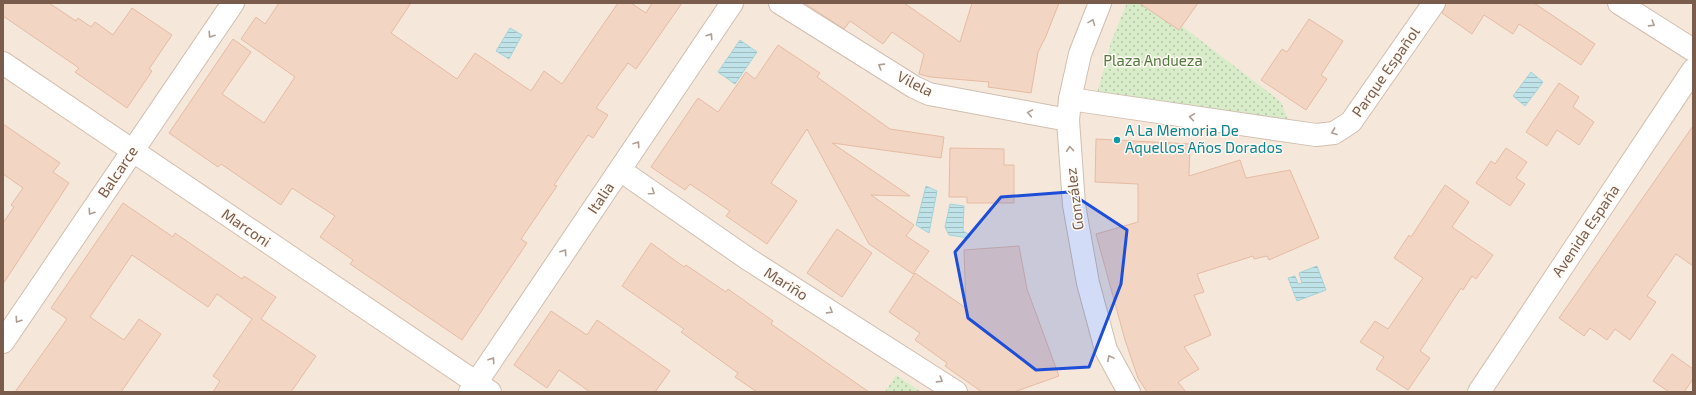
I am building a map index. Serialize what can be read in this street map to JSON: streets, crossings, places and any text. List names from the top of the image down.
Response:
{
  "streets": {
    "street": [
      "Parque Español",
      "Vilela",
      "Balcarce",
      "Italia",
      "González",
      "Marconi",
      "Avenida España",
      "Mariño"
    ]
  },
  "crossings": [
    ["Parque Español", "Vilela"],
    ["Parque Español", "González"],
    ["Vilela", "González"],
    ["Balcarce", "Marconi"],
    ["Italia", "Marconi"],
    ["Italia", "Mariño"]
  ],
  "one_way": [
    "Parque Español",
    "Vilela",
    "Balcarce",
    "Italia",
    "González",
    "Mariño"
  ],
  "parks": ["Plaza Andueza"],
  "places": ["A La Memoria De Aquellos Años Dorados"]
}
